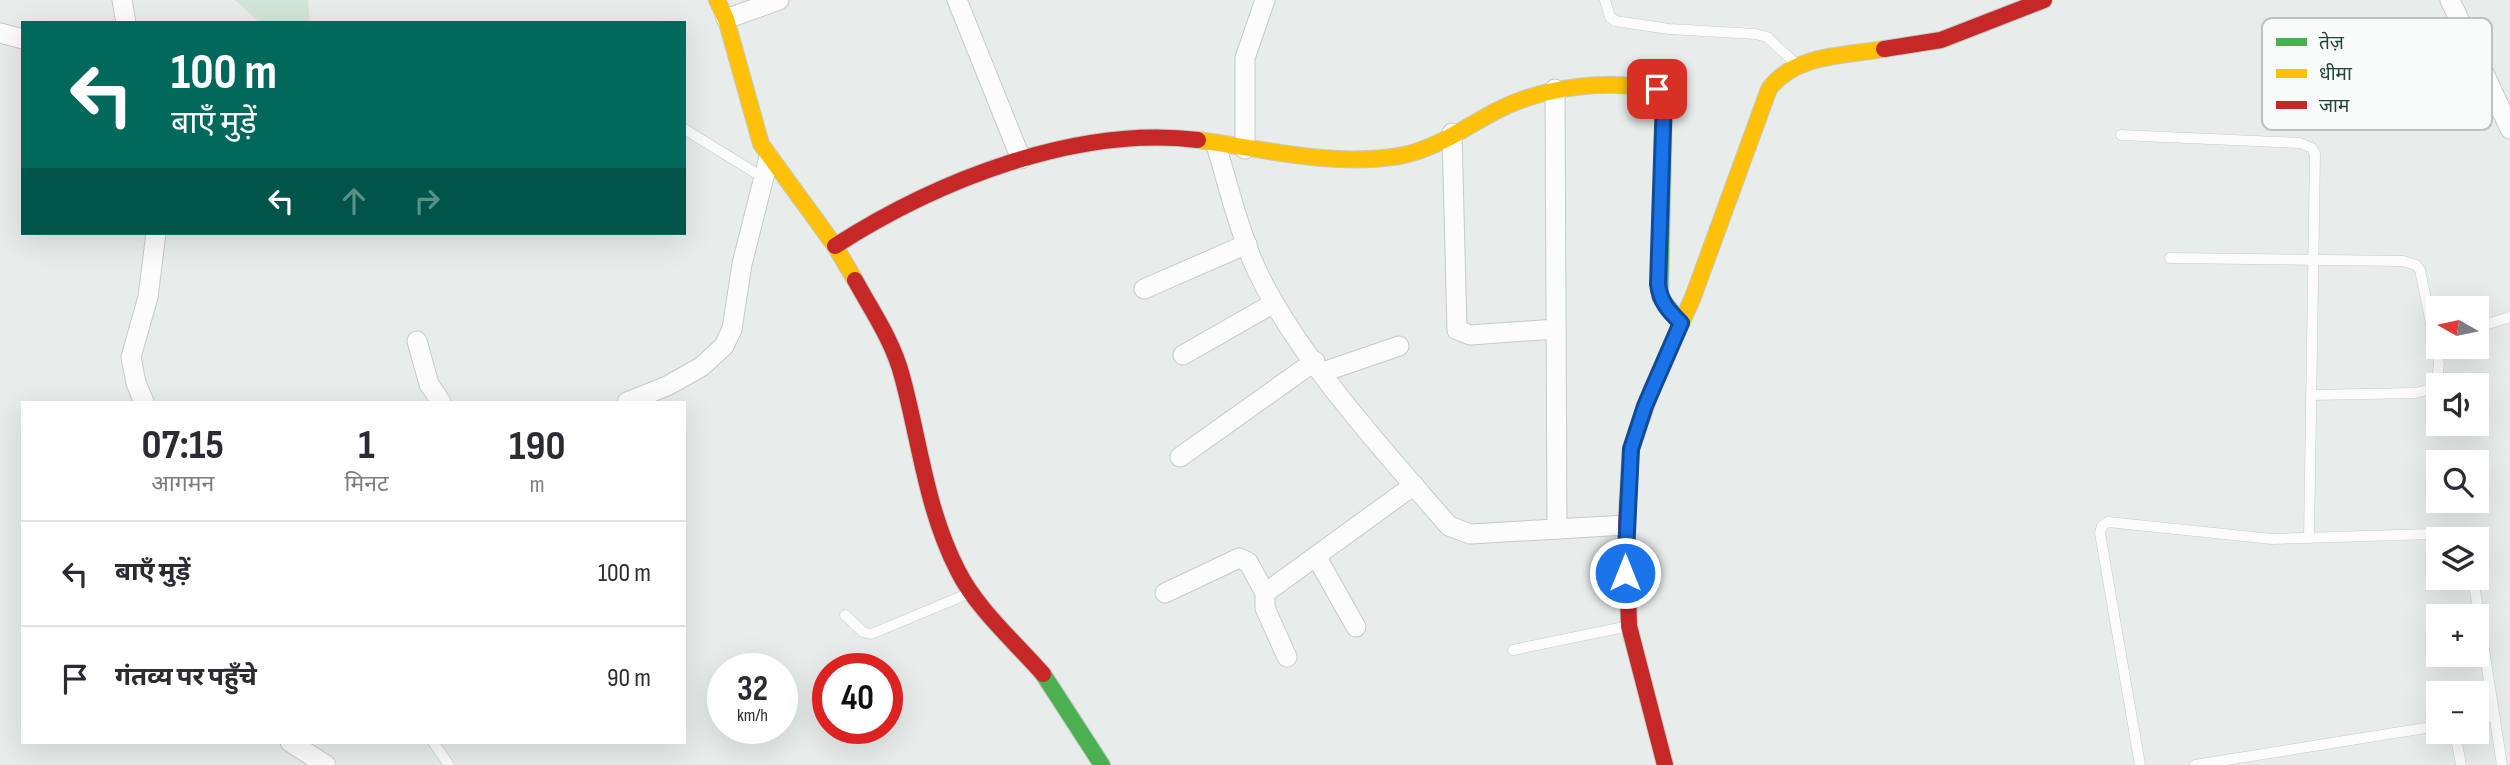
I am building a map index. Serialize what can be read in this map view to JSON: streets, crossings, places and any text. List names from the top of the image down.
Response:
{
  "legend": ["तेज़", "धीमा", "जाम"],
  "north": "left",
  "page": {
    "turn": ["100 m", "बाएँ मुड़ें"],
    "map_buttons": ["+", "−"],
    "eta": [
      "07:15",
      "आगमन",
      "1",
      "मिनट",
      "190",
      "m"
    ],
    "list": [
      {
        "name": "बाएँ मुड़ें",
        "value": "100 m"
      },
      {
        "name": "गंतव्य पर पहुँचे",
        "value": "90 m"
      }
    ],
    "speed": "32 km/h",
    "limit": "40"
  }
}
